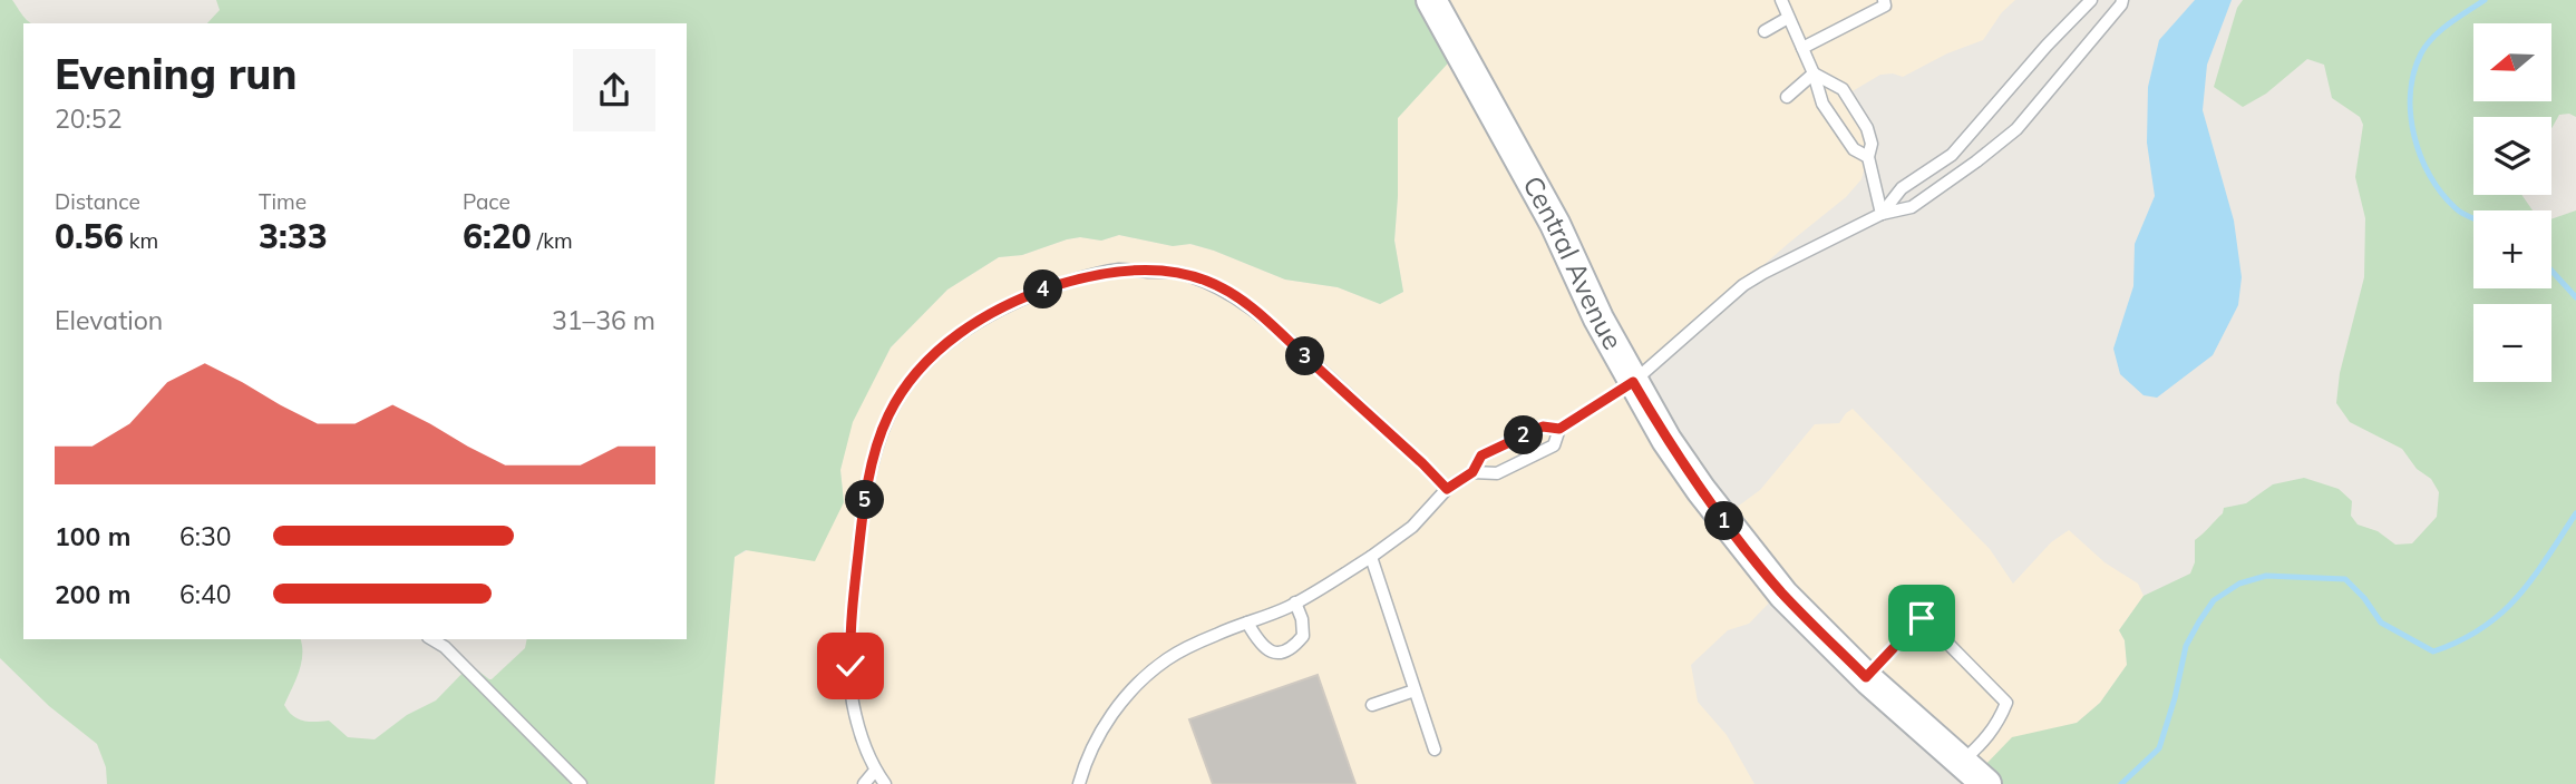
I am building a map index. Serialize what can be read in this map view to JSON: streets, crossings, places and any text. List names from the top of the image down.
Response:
{
  "streets": {
    "main road": ["Central Avenue"]
  },
  "north": "left",
  "page": {
    "map_buttons": ["+", "−"],
    "heading": ["Evening run", "20:52"],
    "stats": [
      ["Distance", "0.56 km"],
      ["Time", "3:33"],
      ["Pace", "6:20 /km"]
    ],
    "pins": [
      "4",
      "3",
      "2",
      "5",
      "1"
    ],
    "chart": ["Elevation", "31–36 m"],
    "list": [
      {
        "name": "100 m",
        "note": "6:30"
      },
      {
        "name": "200 m",
        "note": "6:40"
      }
    ]
  }
}
